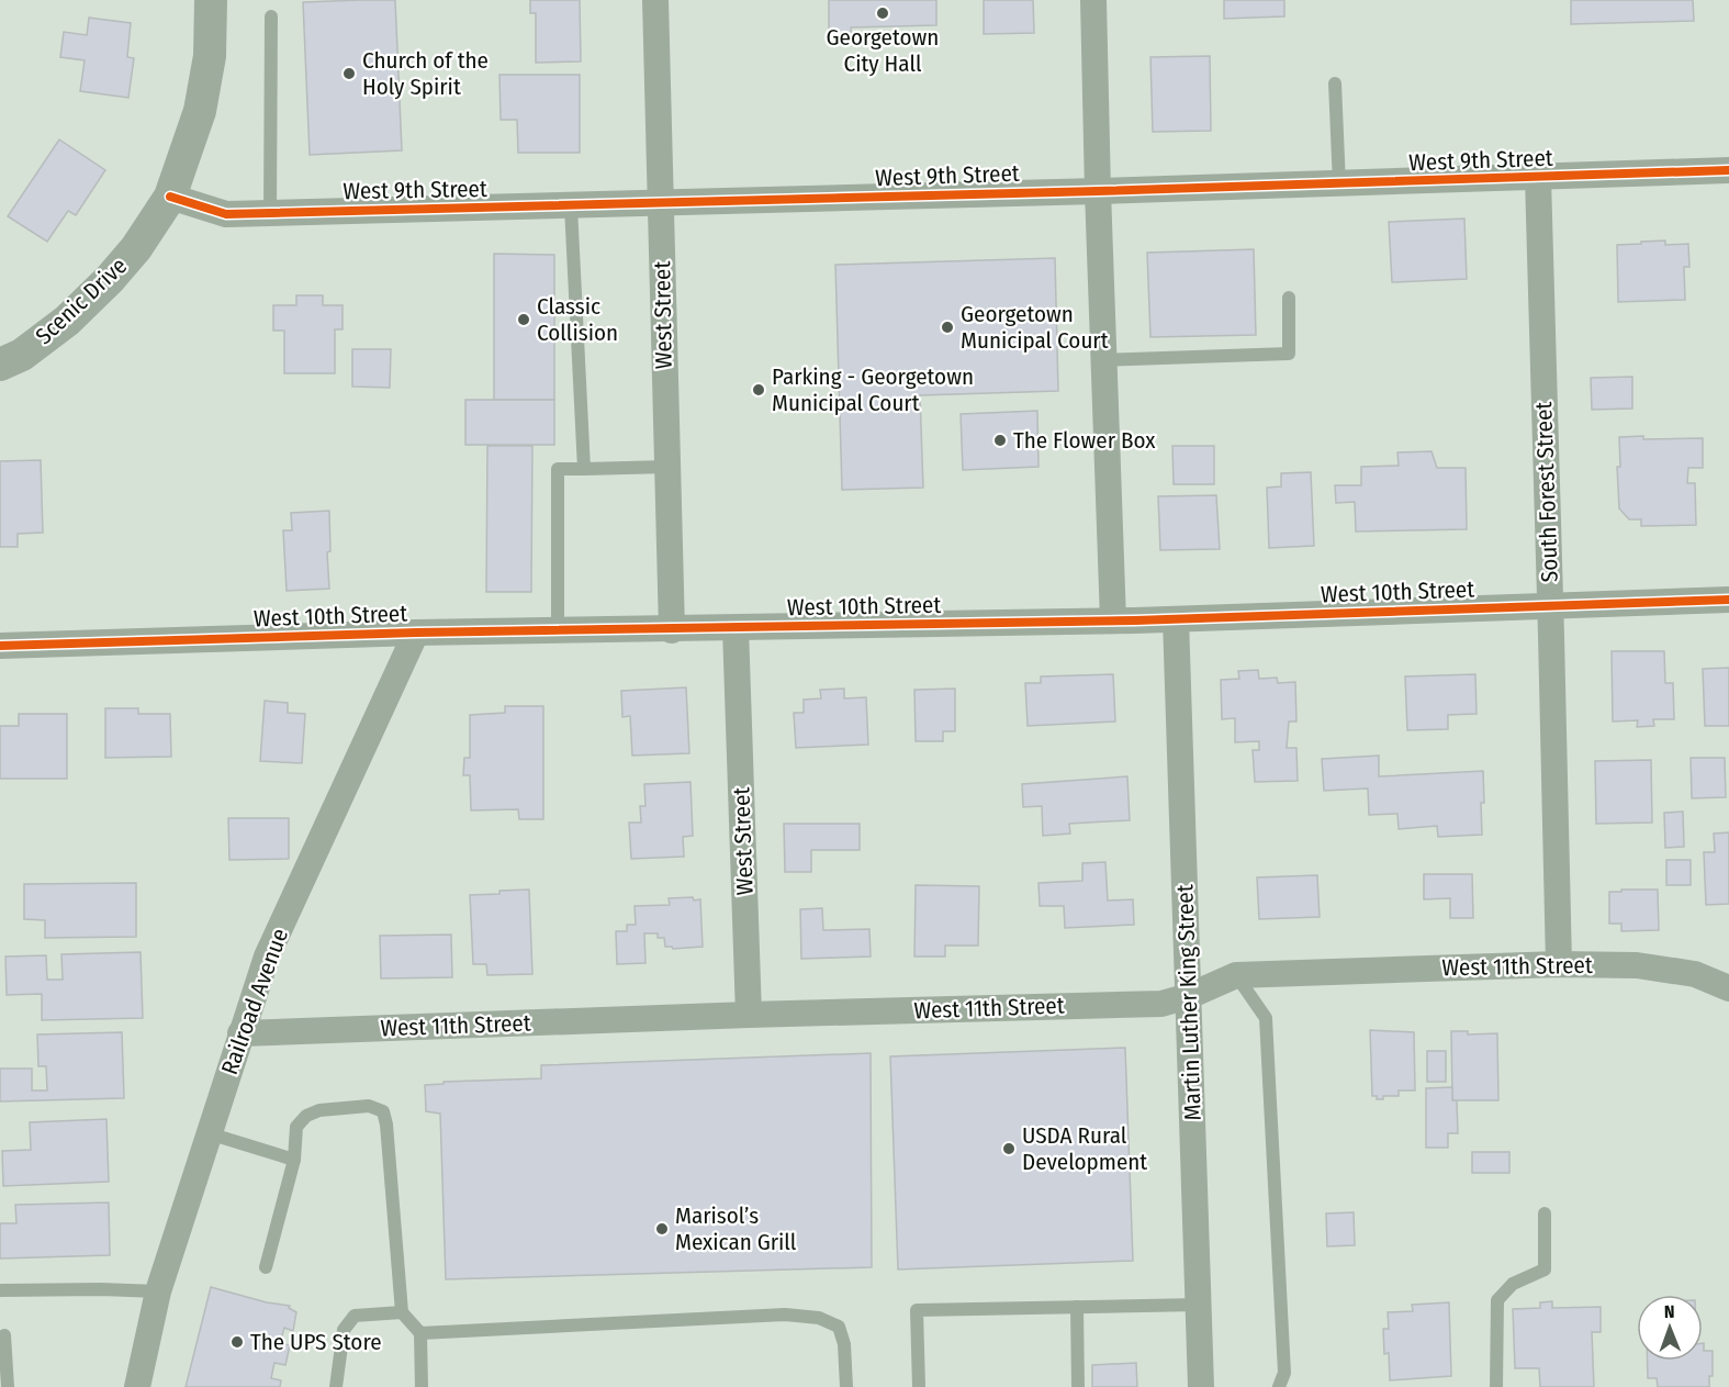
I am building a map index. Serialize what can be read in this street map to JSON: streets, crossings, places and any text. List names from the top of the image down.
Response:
{
  "streets": {
    "street": [
      "West 9th Street",
      "Scenic Drive",
      "West Street",
      "South Forest Street",
      "West 10th Street",
      "West 11th Street",
      "Railroad Avenue",
      "Martin Luther King Street"
    ]
  },
  "crossings": [
    ["West 9th Street", "Scenic Drive"],
    ["West 9th Street", "West Street"],
    ["West 9th Street", "South Forest Street"],
    ["West Street", "West 10th Street"],
    ["West Street", "West 11th Street"],
    ["South Forest Street", "West 10th Street"],
    ["South Forest Street", "West 11th Street"],
    ["West 10th Street", "Railroad Avenue"],
    ["West 10th Street", "Martin Luther King Street"],
    ["West 11th Street", "Railroad Avenue"],
    ["West 11th Street", "Martin Luther King Street"]
  ],
  "places": [
    "Georgetown City Hall",
    "Church of the Holy Spirit",
    "Classic Collision",
    "Georgetown Municipal Court",
    "Parking - Georgetown Municipal Court",
    "The Flower Box",
    "USDA Rural Development",
    "Marisol’s Mexican Grill",
    "The UPS Store"
  ],
  "north": "top"
}
